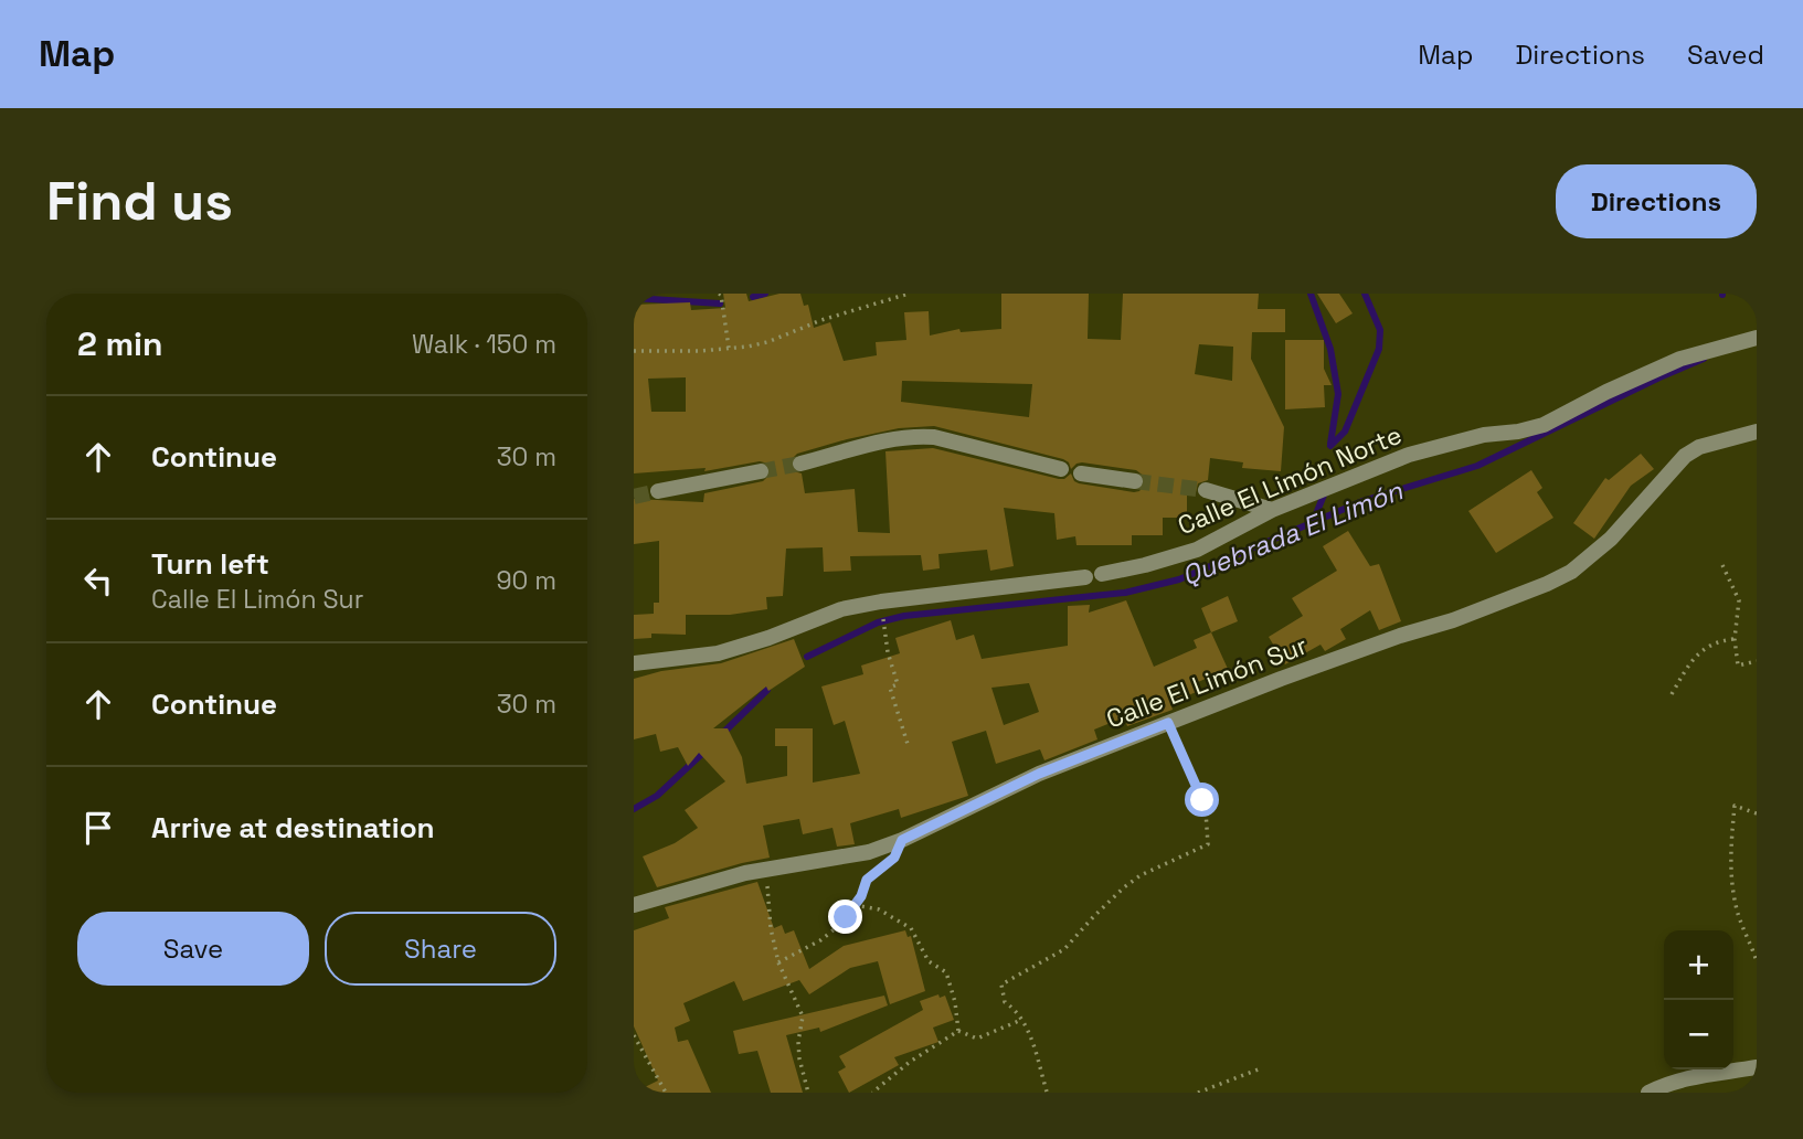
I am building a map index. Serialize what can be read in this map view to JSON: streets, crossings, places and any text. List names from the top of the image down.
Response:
{
  "streets": {
    "street": ["Calle El Limón Norte", "Calle El Limón Sur"]
  },
  "water": ["Quebrada El Limón"],
  "page": {
    "header": "Map",
    "nav": ["Map", "Directions", "Saved"],
    "buttons": [
      "Directions",
      ["Save", "Share"]
    ],
    "title": "Find us",
    "heading": ["2 min", "Walk · 150 m"],
    "list": [
      ["Continue", "30 m"],
      ["Turn left", "Calle El Limón Sur", "90 m"],
      ["Continue", "30 m"],
      "Arrive at destination"
    ],
    "map_buttons": ["+", "−"]
  }
}
